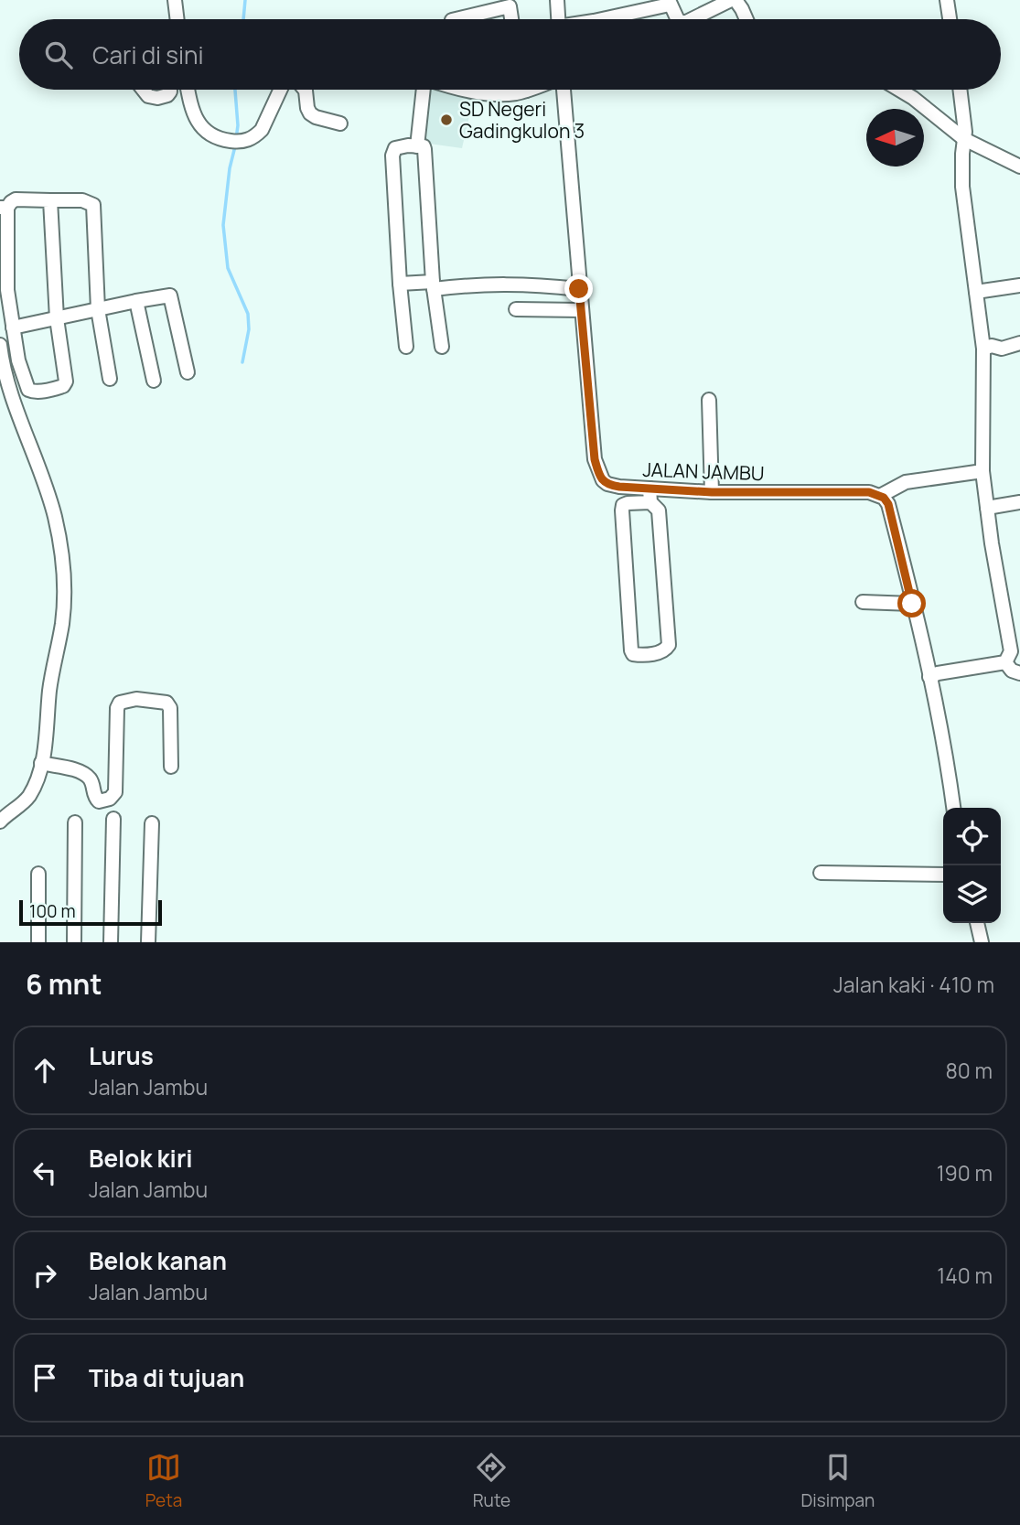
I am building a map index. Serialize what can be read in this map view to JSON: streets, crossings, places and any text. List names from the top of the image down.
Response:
{
  "streets": {
    "street": ["JALAN JAMBU"]
  },
  "places": ["SD Negeri Gadingkulon 3"],
  "scale_bar": "100 m",
  "north": "left",
  "page": {
    "search": "Cari di sini",
    "scale": "100 m",
    "heading": ["6 mnt", "Jalan kaki · 410 m"],
    "list": [
      ["Lurus", "Jalan Jambu", "80 m"],
      ["Belok kiri", "Jalan Jambu", "190 m"],
      ["Belok kanan", "Jalan Jambu", "140 m"],
      "Tiba di tujuan"
    ],
    "nav": ["Peta", "Rute", "Disimpan"]
  }
}
